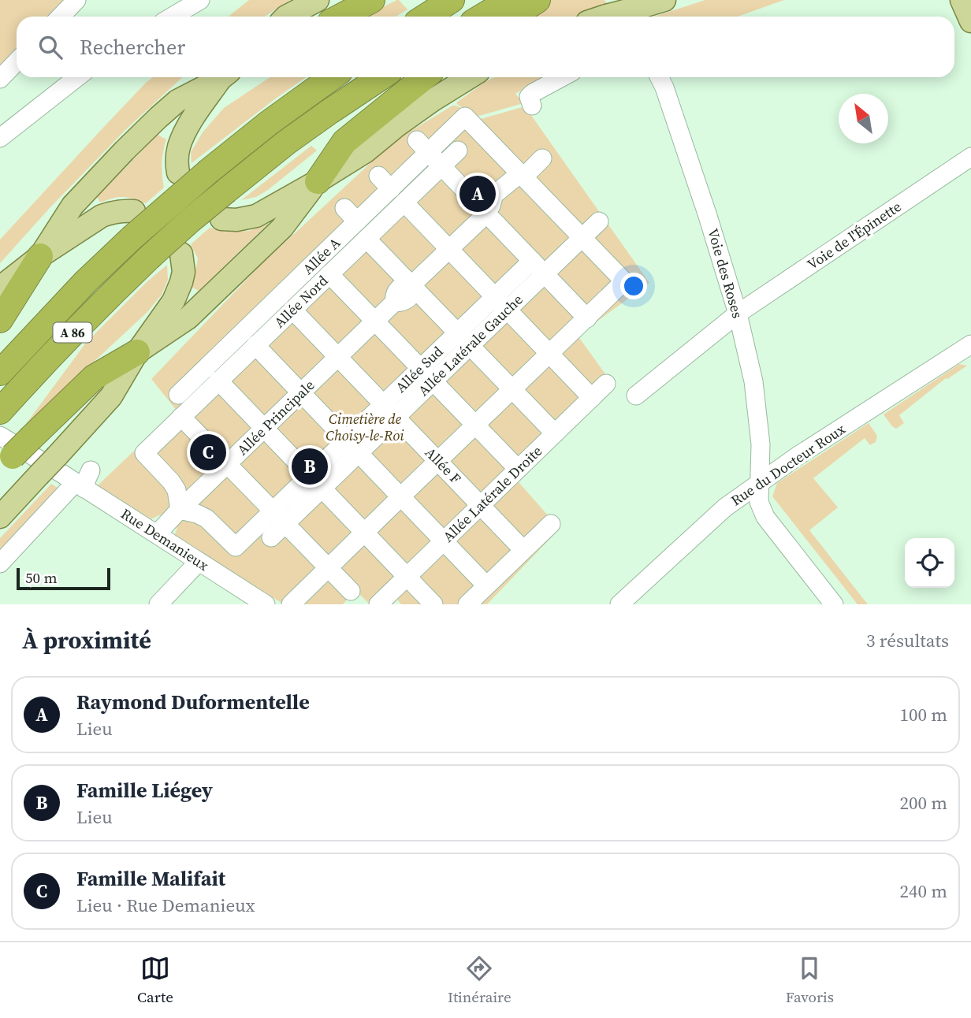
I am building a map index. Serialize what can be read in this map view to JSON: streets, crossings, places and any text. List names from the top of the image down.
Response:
{
  "streets": {
    "highway": ["A 86"],
    "street": [
      "Voie de l'Épinette",
      "Allée A",
      "Voie des Roses",
      "Allée Nord",
      "Allée Latérale Gauche",
      "Allée Principale",
      "Rue du Docteur Roux",
      "Allée F",
      "Allée Latérale Droite",
      "Rue Demanieux"
    ]
  },
  "crossings": [
    ["Voie de l'Épinette", "Voie des Roses"],
    ["Allée A", "Allée Principale"],
    ["Voie des Roses", "Rue du Docteur Roux"],
    ["Allée Nord", "Allée Principale"],
    ["Allée Nord", "Allée F"],
    ["Allée Latérale Gauche", "Allée F"],
    ["Allée Principale", "Allée F"],
    ["Allée Principale", "Rue Demanieux"],
    ["Allée F", "Allée Latérale Droite"]
  ],
  "parks": ["Cimetière de Choisy-le-Roi"],
  "scale_bar": "50 m",
  "north": "top left",
  "page": {
    "search": "Rechercher",
    "pins": ["A", "C", "B"],
    "scale": "50 m",
    "heading": ["À proximité", "3 résultats"],
    "list": [
      {
        "mark": "A",
        "name": "Raymond Duformentelle",
        "note": "Lieu",
        "value": "100 m"
      },
      {
        "mark": "B",
        "name": "Famille Liégey",
        "note": "Lieu",
        "value": "200 m"
      },
      {
        "mark": "C",
        "name": "Famille Malifait",
        "note": "Lieu · Rue Demanieux",
        "value": "240 m"
      }
    ],
    "nav": ["Carte", "Itinéraire", "Favoris"]
  }
}
